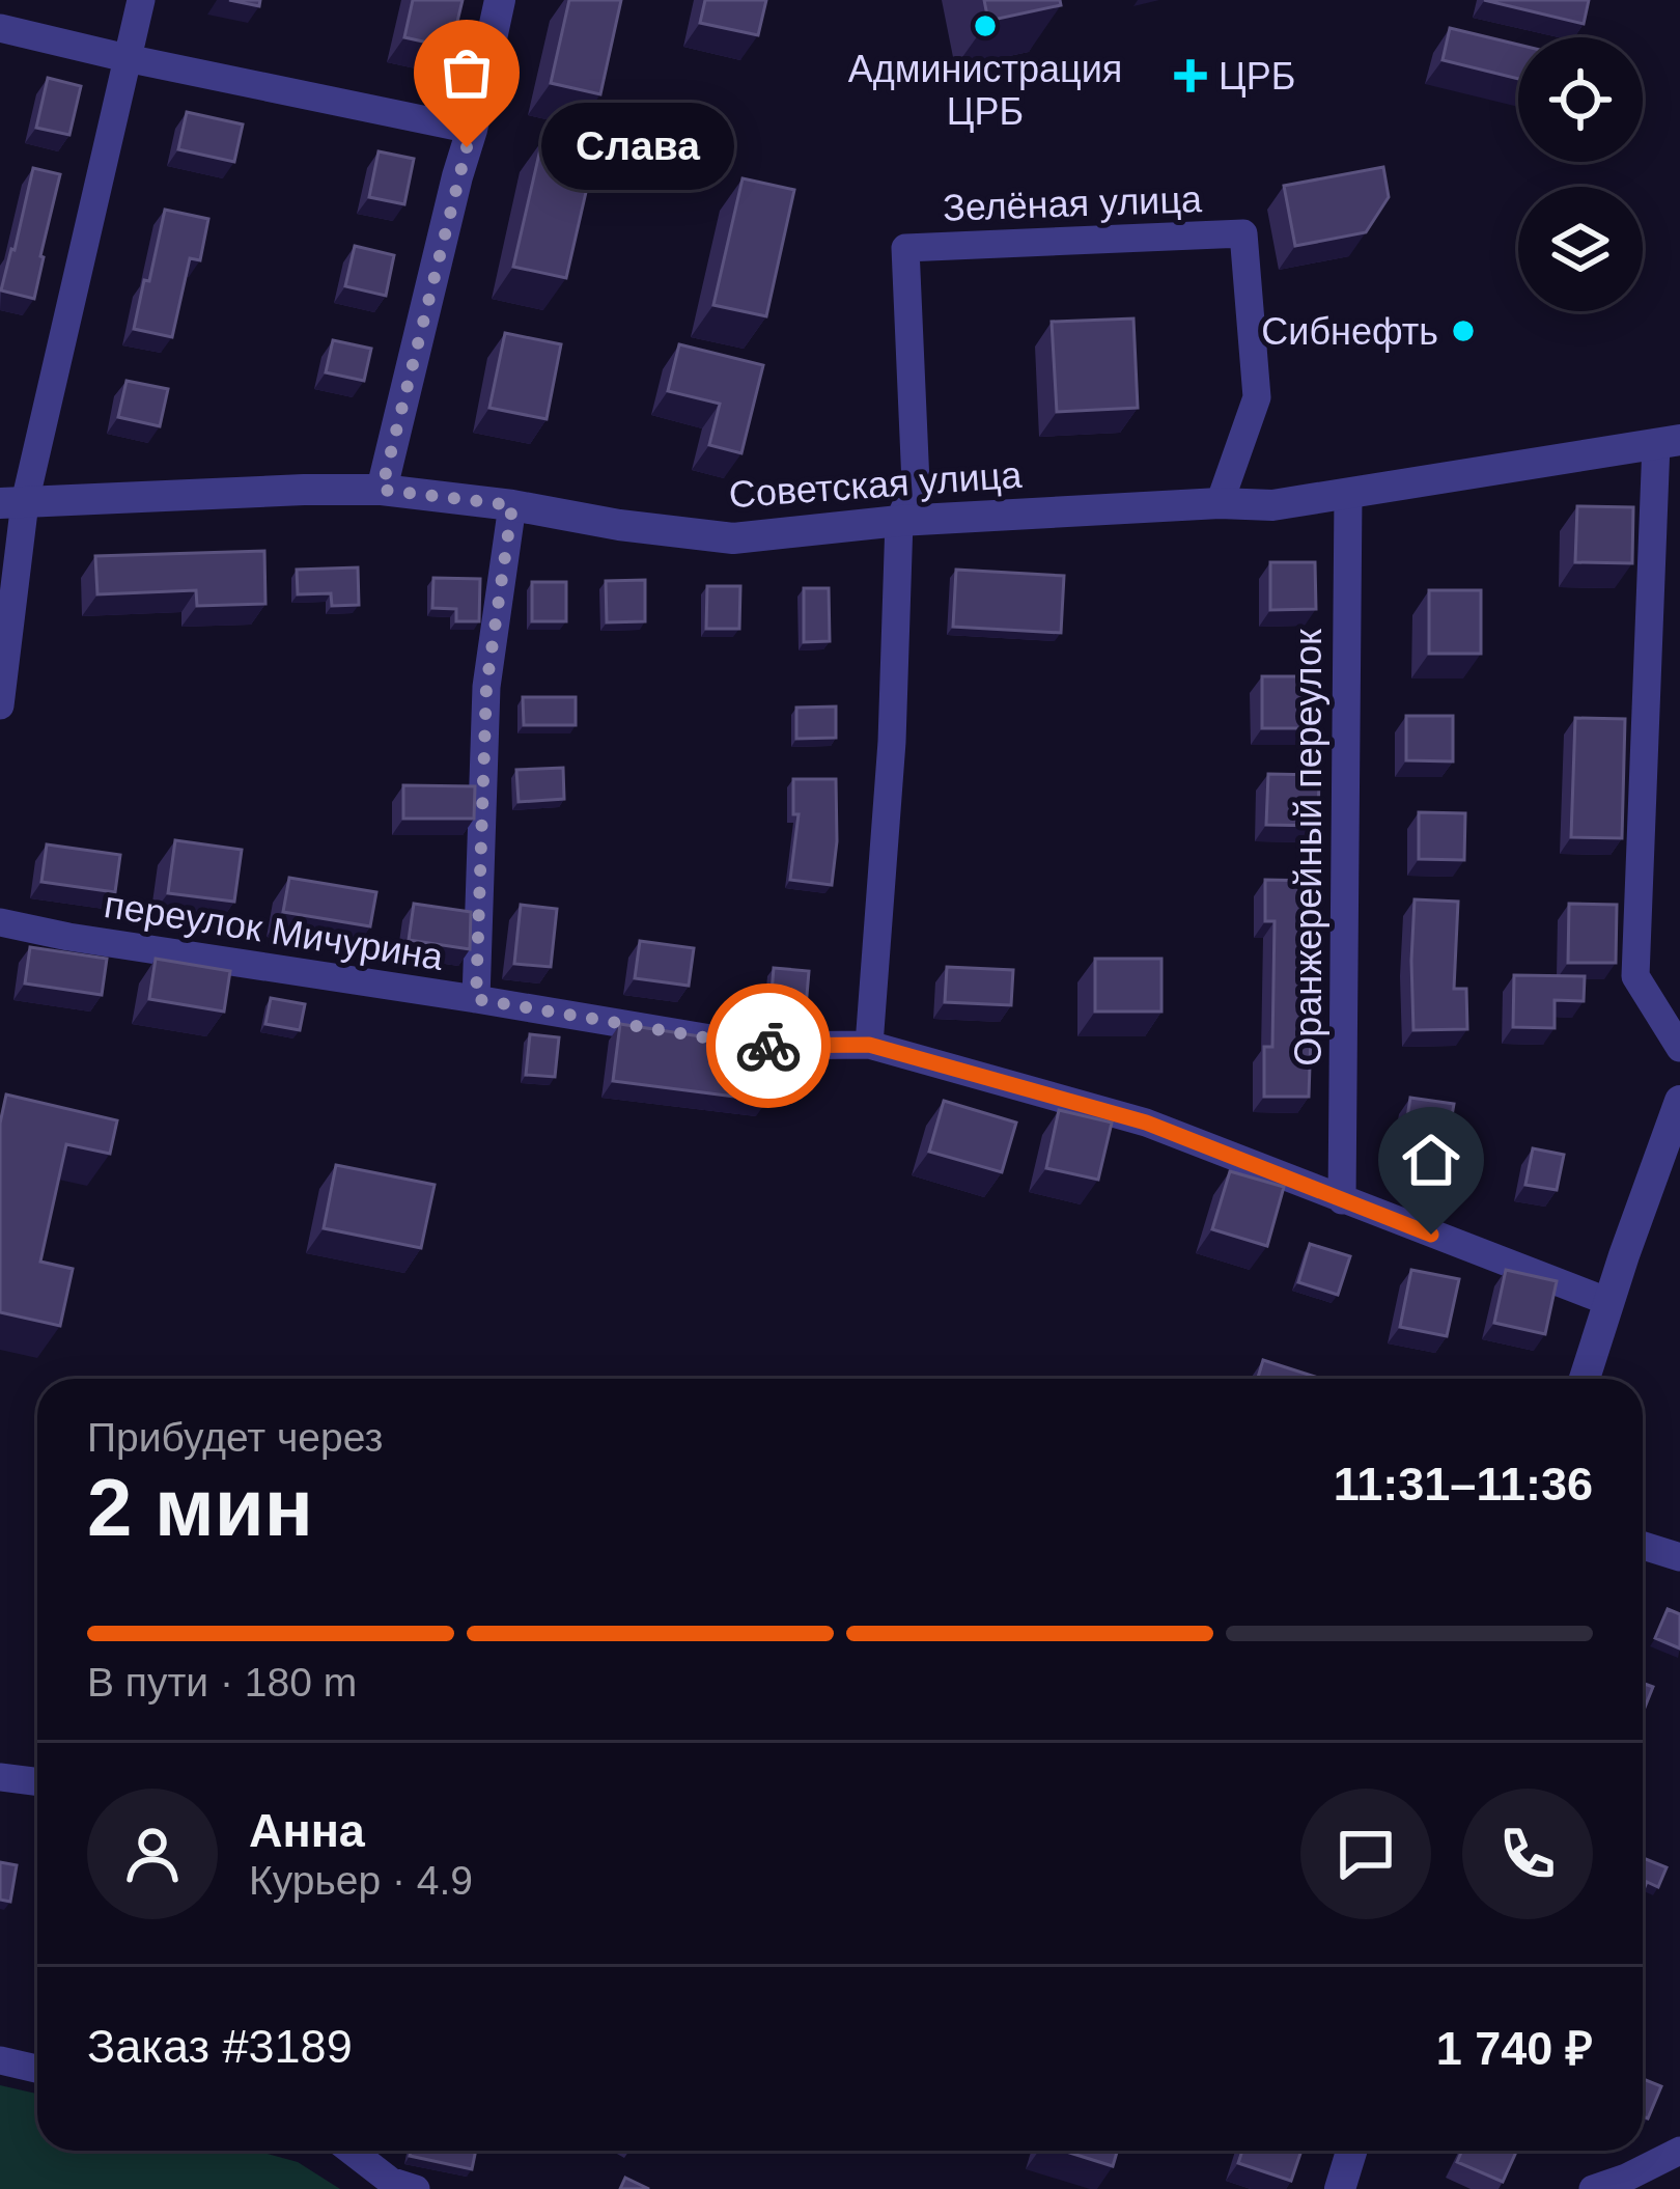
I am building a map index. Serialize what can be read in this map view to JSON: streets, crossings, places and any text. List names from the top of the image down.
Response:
{
  "streets": {
    "street": [
      "Зелёная улица",
      "Советская улица",
      "Оранжерейный переулок",
      "переулок Мичурина"
    ]
  },
  "crossings": [
    ["Зелёная улица", "Советская улица"],
    ["Зелёная улица", "переулок Мичурина"],
    ["Советская улица", "Оранжерейный переулок"],
    ["Оранжерейный переулок", "переулок Мичурина"]
  ],
  "places": {
    "other": ["Администрация ЦРБ", "Слава", "Сибнефть"],
    "health": ["ЦРБ"]
  },
  "page": {
    "bubble": "Слава",
    "heading": ["2 мин", "Прибудет через", "11:31–11:36"],
    "panel": [
      "Анна",
      "Курьер · 4.9",
      "Заказ #3189",
      "1 740 ₽"
    ],
    "bar": "В пути · 180 m"
  }
}
